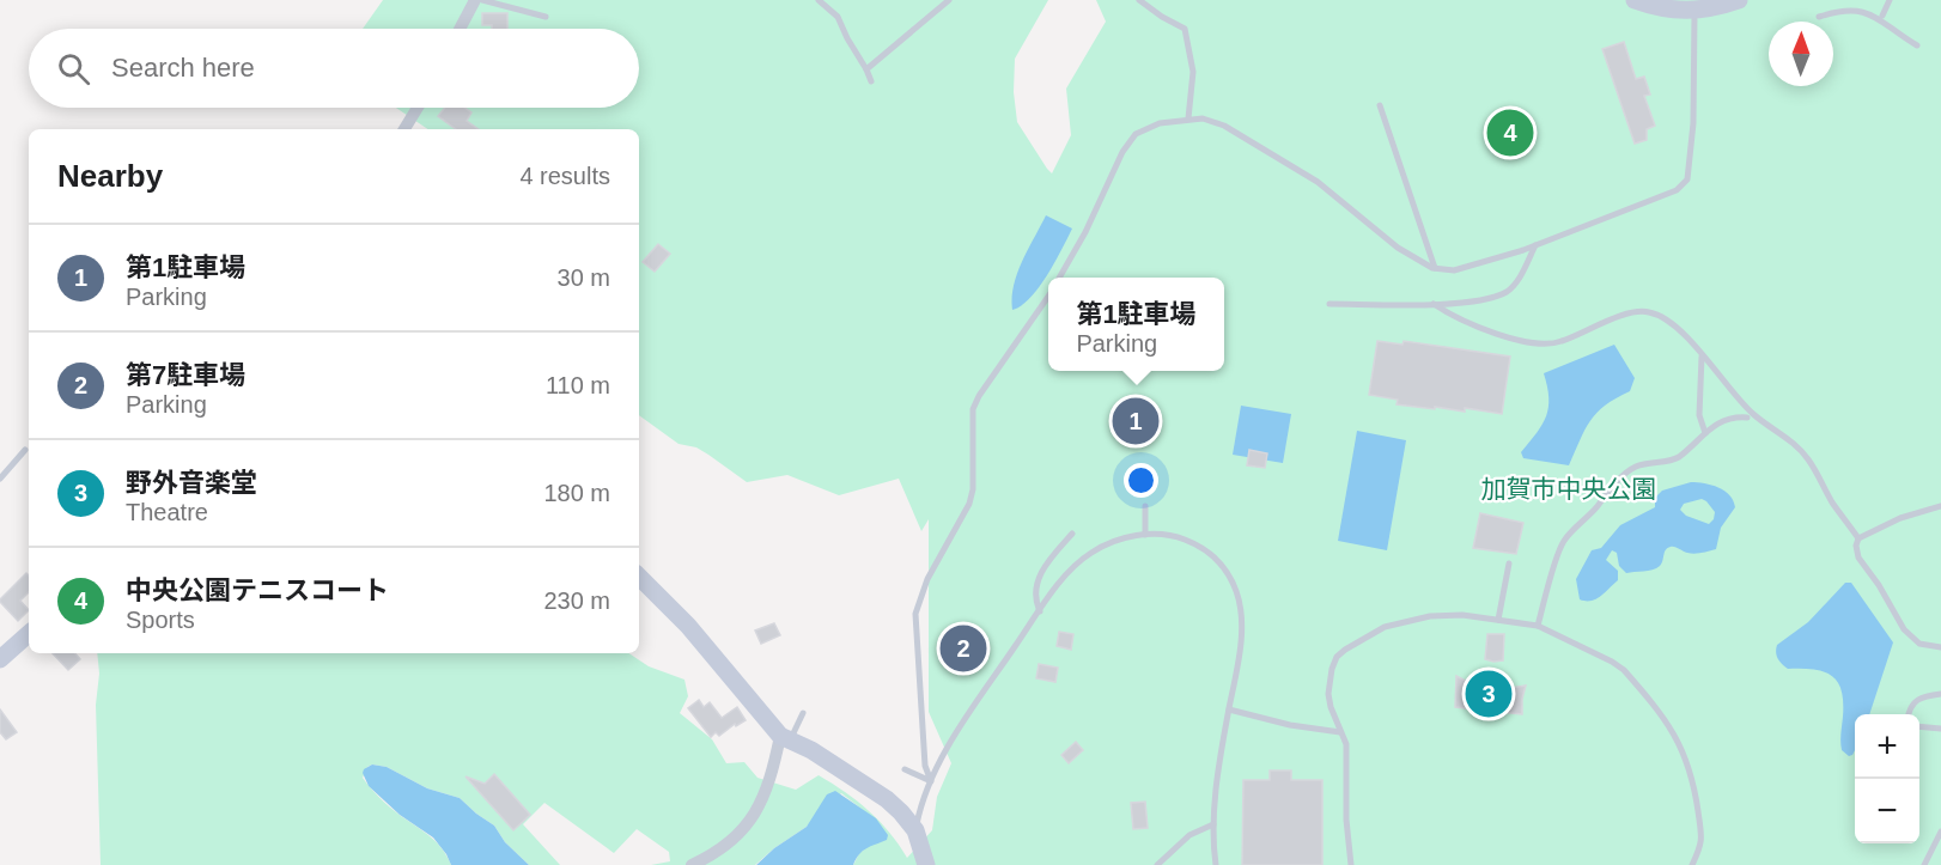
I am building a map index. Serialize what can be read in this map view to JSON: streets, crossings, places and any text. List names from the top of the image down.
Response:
{
  "parks": ["加賀市中央公園"],
  "north": "top",
  "page": {
    "search": "Search here",
    "pins": [
      "4",
      "1",
      "2",
      "3"
    ],
    "heading": ["Nearby", "4 results"],
    "list": [
      {
        "mark": "1",
        "name": "第1駐車場",
        "note": "Parking",
        "value": "30 m"
      },
      {
        "mark": "2",
        "name": "第7駐車場",
        "note": "Parking",
        "value": "110 m"
      },
      {
        "mark": "3",
        "name": "野外音楽堂",
        "note": "Theatre",
        "value": "180 m"
      },
      {
        "mark": "4",
        "name": "中央公園テニスコート",
        "note": "Sports",
        "value": "230 m"
      }
    ],
    "popup": ["第1駐車場", "Parking"],
    "map_buttons": ["+", "−"]
  }
}
